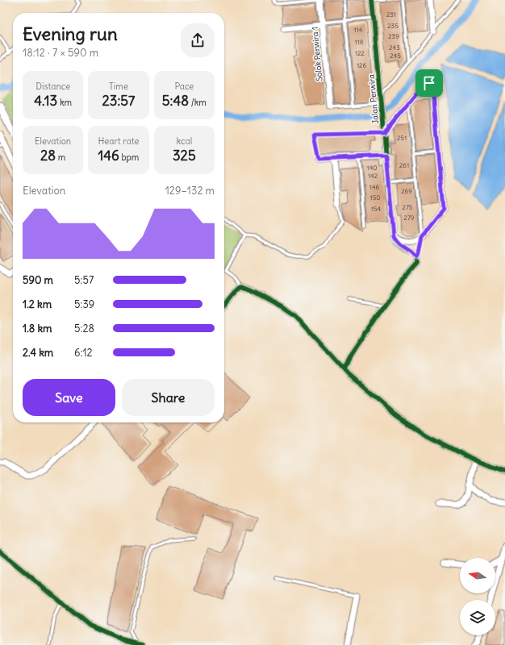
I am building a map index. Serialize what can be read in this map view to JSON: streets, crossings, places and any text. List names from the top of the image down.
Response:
{
  "streets": {
    "street": ["Solok Perwira 1", "Jalan Perwira"]
  },
  "house_numbers": [
    "231",
    "235",
    "114",
    "239",
    "118",
    "243",
    "122",
    "245",
    "126",
    "251",
    "261",
    "140",
    "142",
    "146",
    "269",
    "150",
    "275",
    "154",
    "279"
  ],
  "north": "left",
  "page": {
    "heading": ["Evening run", "18:12 · 7 × 590 m"],
    "stats": [
      ["Distance", "4.13 km"],
      ["Time", "23:57"],
      ["Pace", "5:48 /km"],
      ["Elevation", "28 m"],
      ["Heart rate", "146 bpm"],
      ["kcal", "325"]
    ],
    "chart": ["Elevation", "129–132 m"],
    "list": [
      {
        "name": "590 m",
        "note": "5:57"
      },
      {
        "name": "1.2 km",
        "note": "5:39"
      },
      {
        "name": "1.8 km",
        "note": "5:28"
      },
      {
        "name": "2.4 km",
        "note": "6:12"
      }
    ],
    "buttons": ["Save", "Share"]
  }
}
